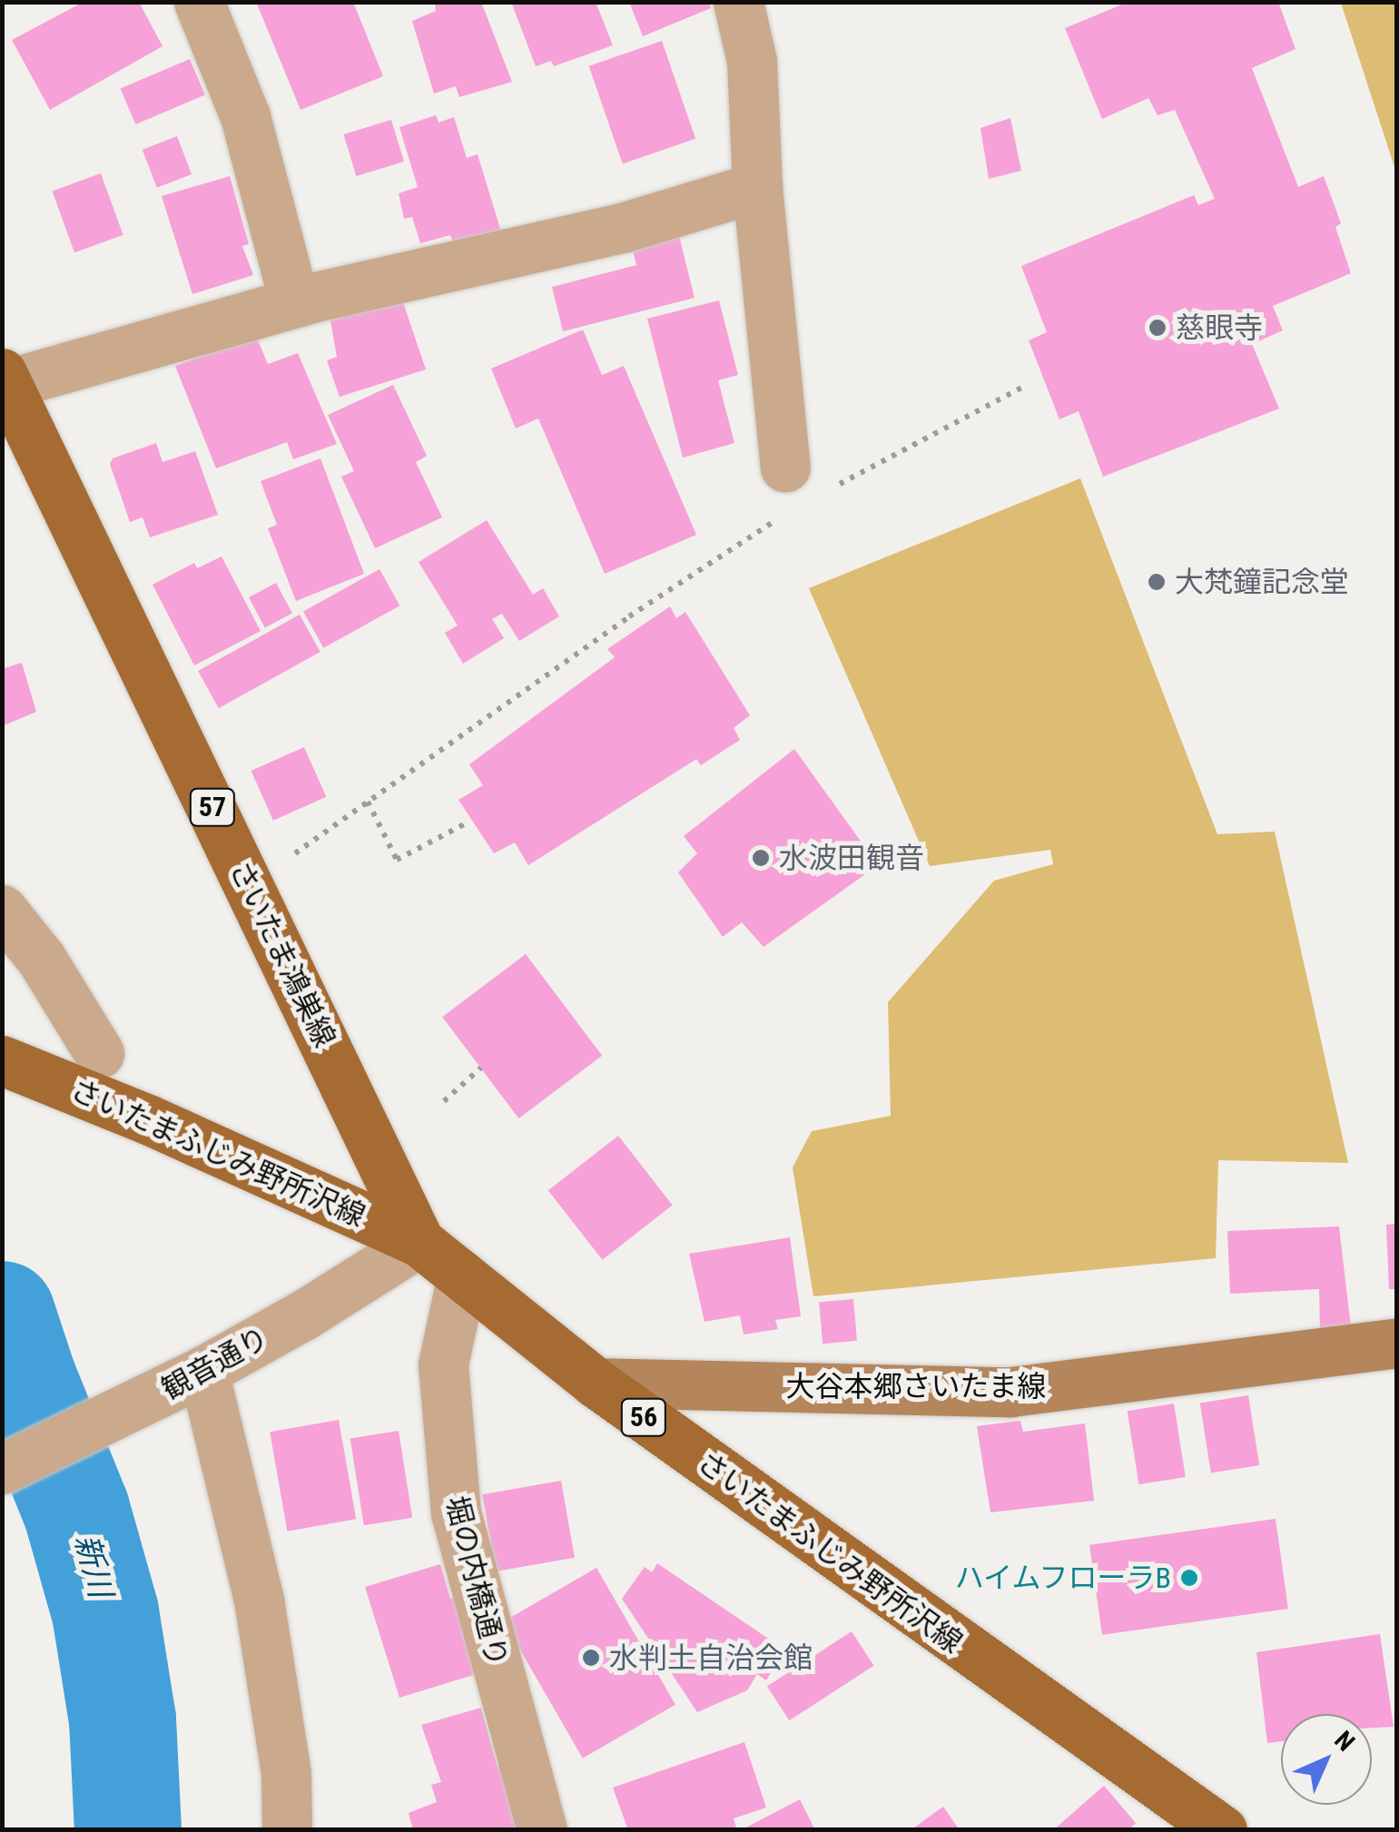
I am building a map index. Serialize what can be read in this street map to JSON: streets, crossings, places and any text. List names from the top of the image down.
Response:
{
  "streets": {
    "main road": [
      "57",
      "さいたま鴻巣線",
      "さいたまふじみ野所沢線",
      "大谷本郷さいたま線",
      "56"
    ],
    "street": ["観音通り", "堀の内橋通り"]
  },
  "crossings": [
    ["さいたま鴻巣線", "さいたまふじみ野所沢線"],
    ["さいたま鴻巣線", "観音通り"],
    ["さいたまふじみ野所沢線", "観音通り"],
    ["さいたまふじみ野所沢線", "大谷本郷さいたま線"],
    ["さいたまふじみ野所沢線", "堀の内橋通り"]
  ],
  "water": ["新川"],
  "places": [
    "慈眼寺",
    "大梵鐘記念堂",
    "水波田観音",
    "ハイムフローラB",
    "水判土自治会館"
  ],
  "north": "top right"
}
